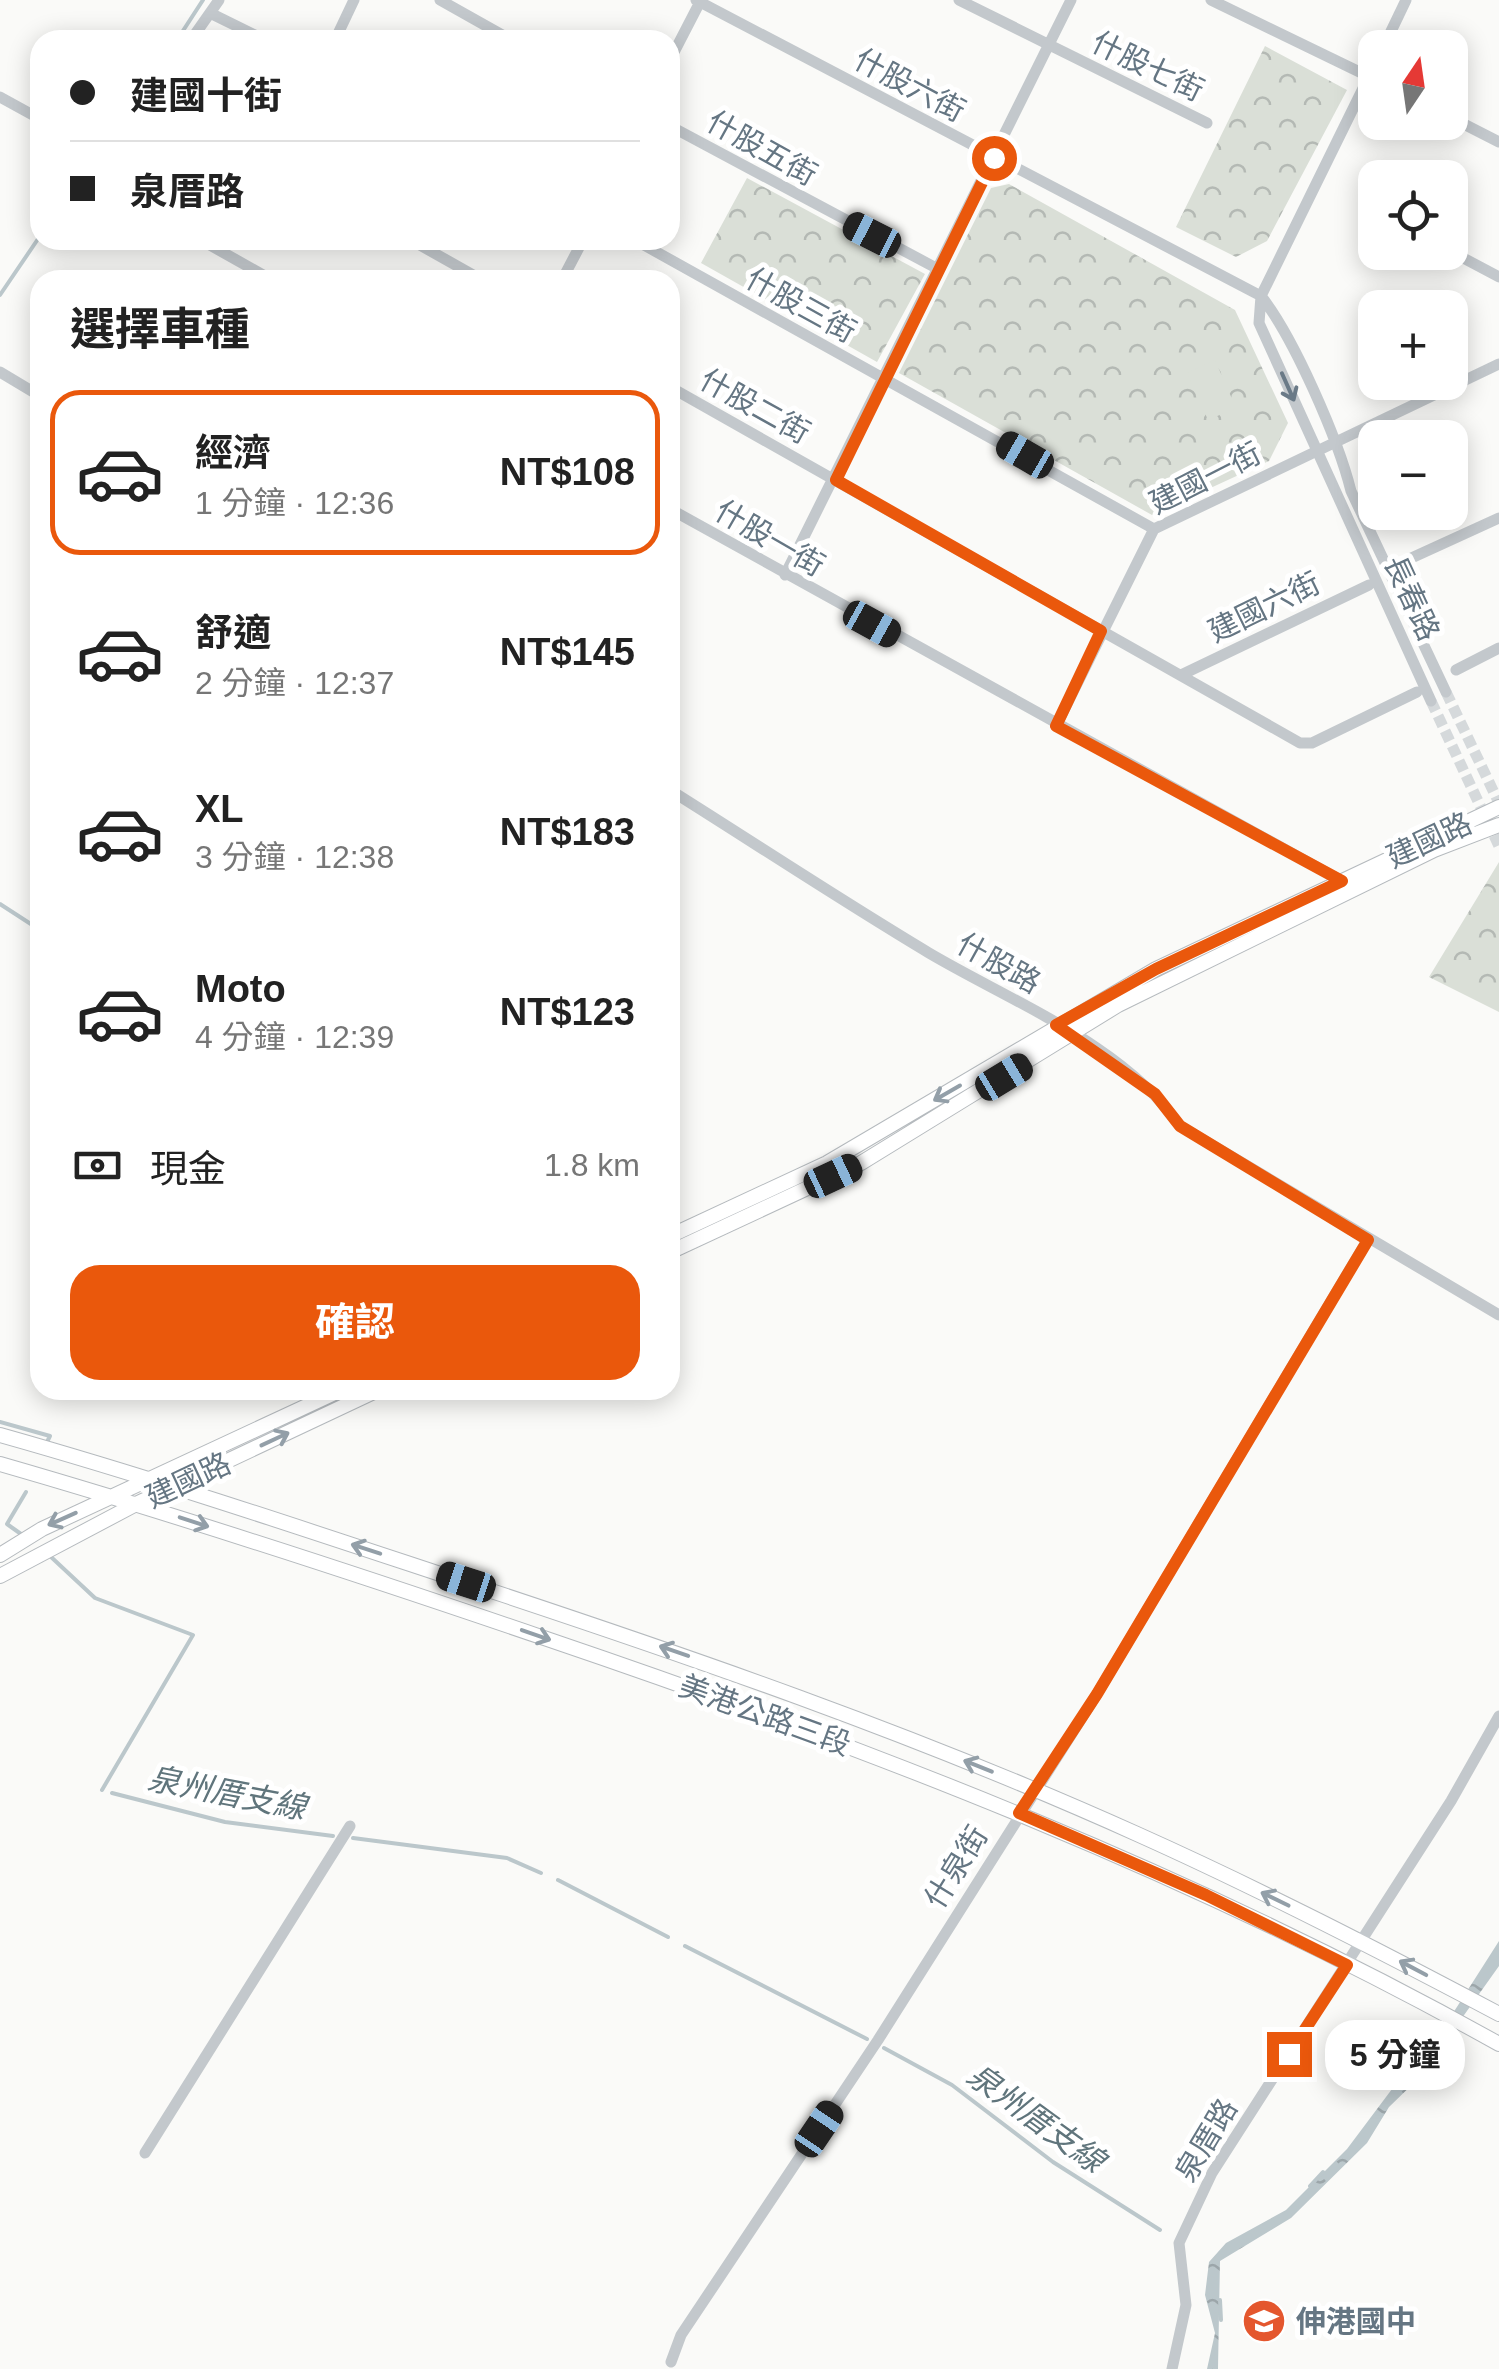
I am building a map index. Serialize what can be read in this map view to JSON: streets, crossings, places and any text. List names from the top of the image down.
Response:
{
  "streets": {
    "main road": ["建國路", "美港公路三段"],
    "street": [
      "什股七街",
      "什股六街",
      "什股五街",
      "什股三街",
      "什股二街",
      "建國一街",
      "什股一街",
      "長春路",
      "建國六街",
      "什股路",
      "什泉街",
      "泉厝路"
    ]
  },
  "crossings": [
    ["什股六街", "長春路"],
    ["什股三街", "建國一街"],
    ["什股二街", "建國一街"],
    ["什股二街", "建國六街"],
    ["建國一街", "什股一街"],
    ["建國一街", "長春路"],
    ["建國路", "什股路"],
    ["建國路", "美港公路三段"],
    ["什股路", "什泉街"],
    ["美港公路三段", "什泉街"],
    ["美港公路三段", "泉厝路"]
  ],
  "water": ["泉州厝支線"],
  "places": {
    "school or university": ["伸港國中"]
  },
  "north": "top",
  "page": {
    "map_buttons": ["+", "−"],
    "banner": ["建國十街", "泉厝路"],
    "heading": "選擇車種",
    "list": [
      {
        "name": "經濟",
        "note": "1 分鐘 · 12:36",
        "value": "NT$108"
      },
      {
        "name": "舒適",
        "note": "2 分鐘 · 12:37",
        "value": "NT$145"
      },
      {
        "name": "XL",
        "note": "3 分鐘 · 12:38",
        "value": "NT$183"
      },
      {
        "name": "Moto",
        "note": "4 分鐘 · 12:39",
        "value": "NT$123"
      }
    ],
    "pay": ["現金", "1.8 km"],
    "buttons": "確認",
    "bubble": "5 分鐘"
  }
}
